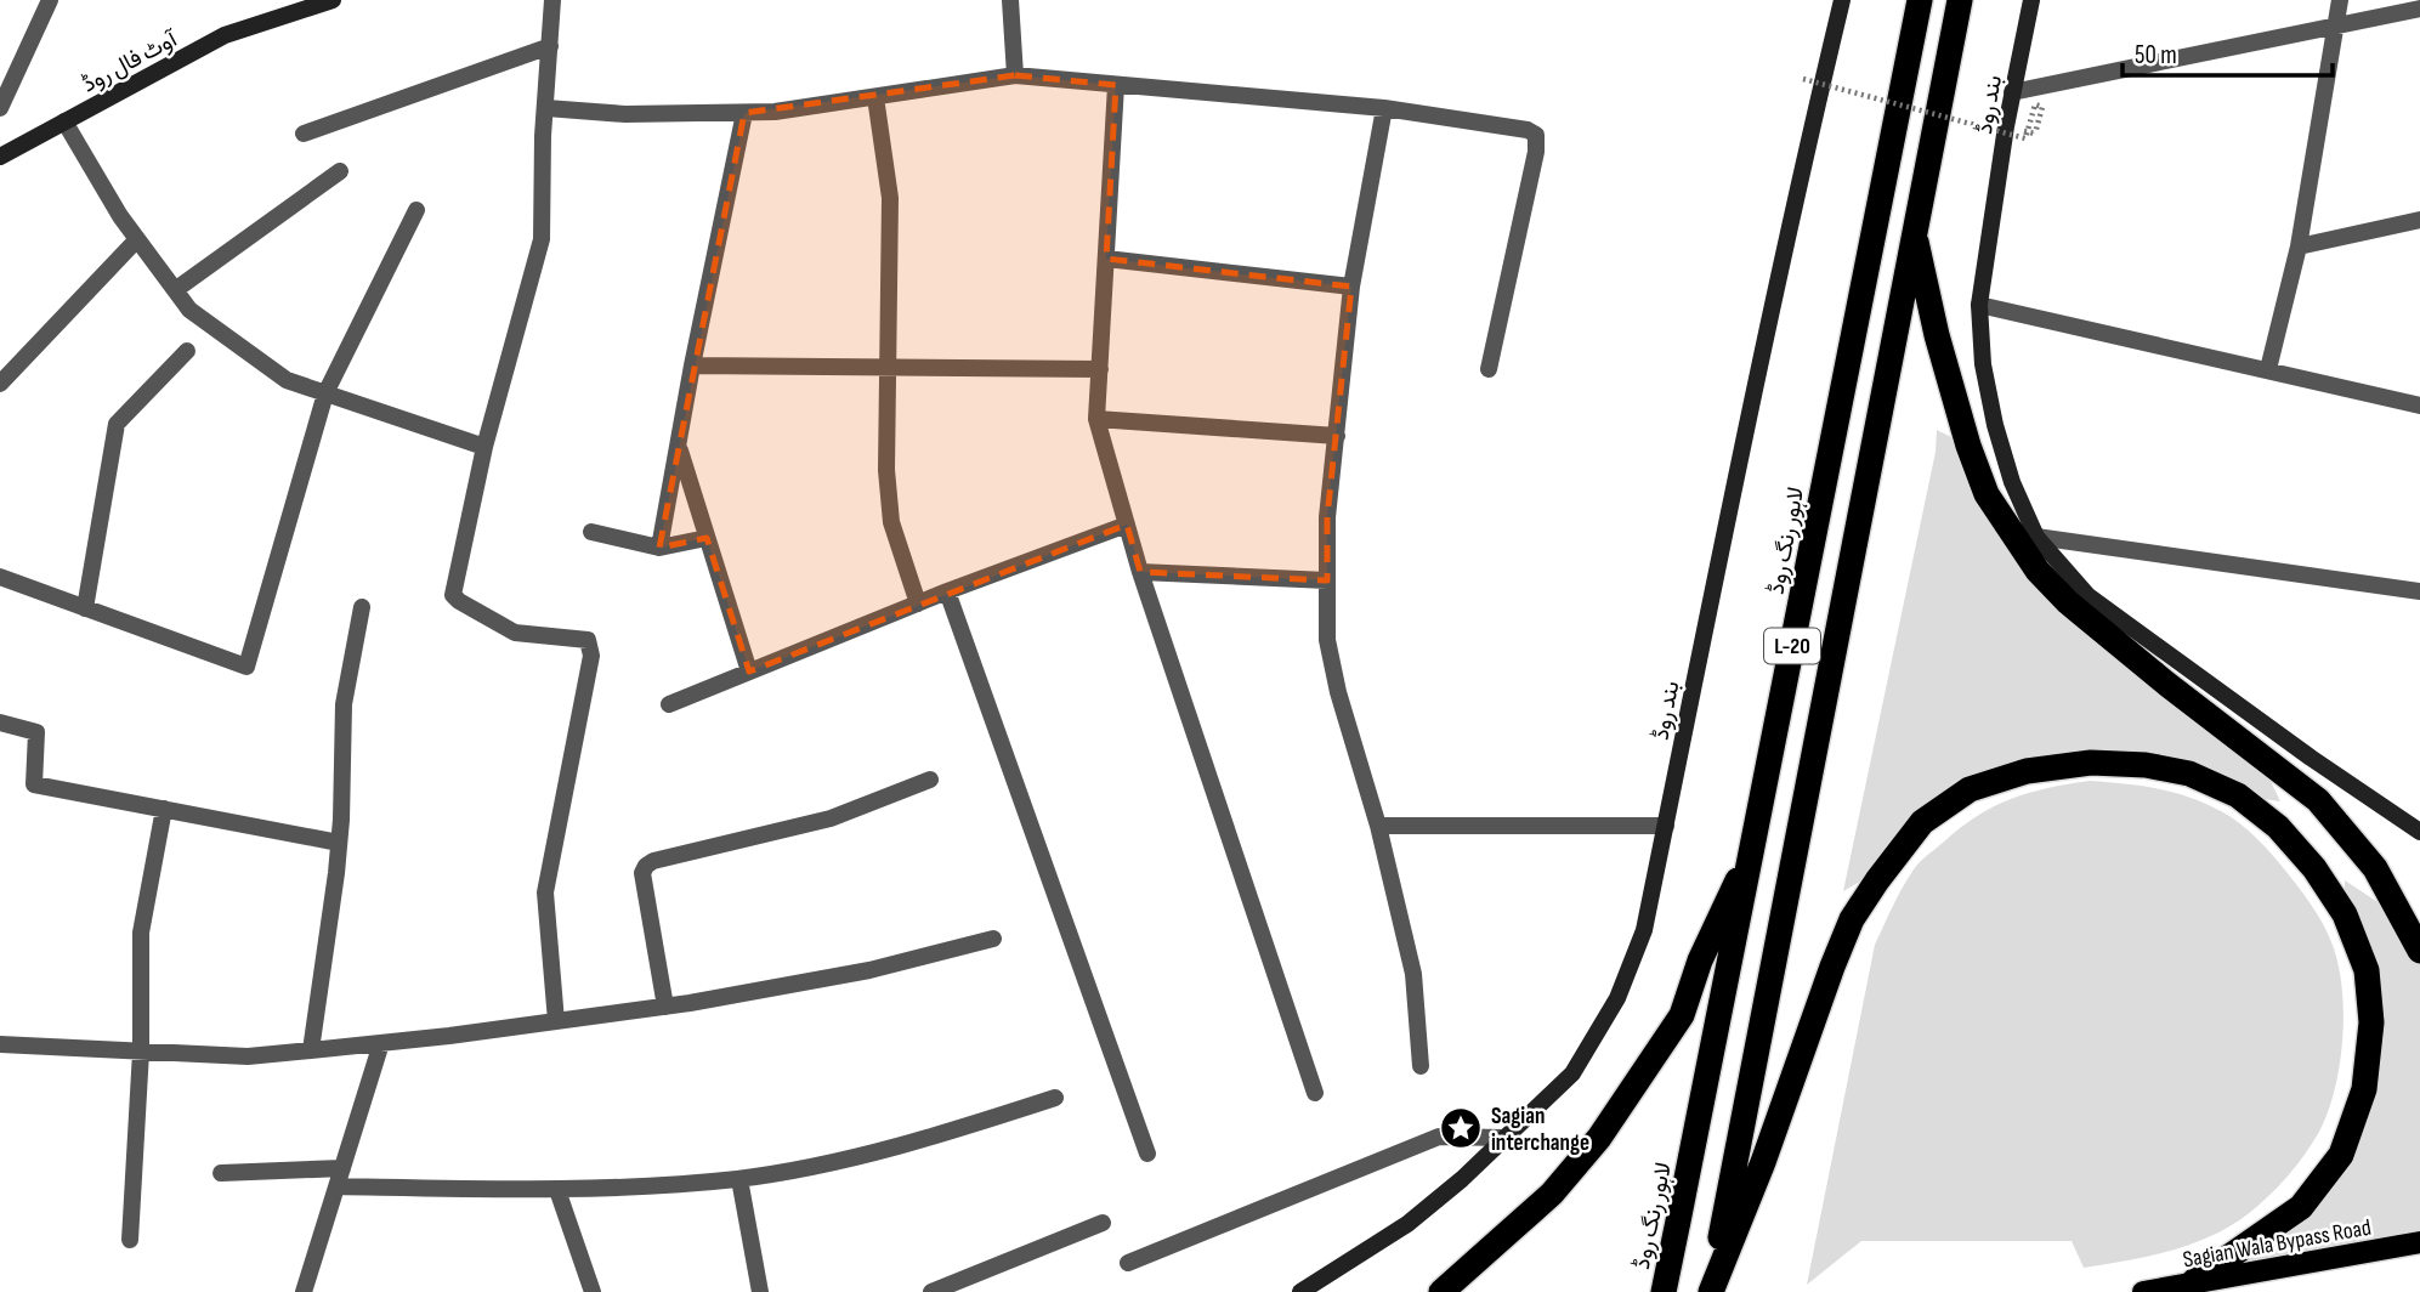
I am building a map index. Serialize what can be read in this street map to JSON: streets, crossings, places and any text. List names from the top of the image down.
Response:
{
  "streets": {
    "highway": ["لاہور رنگ روڈ", "L-20"],
    "main road": ["آوٹ فال روڈ", "بند روڈ", "Sagian Wala Bypass Road"]
  },
  "places": {
    "place": ["Sagian interchange"]
  },
  "scale_bar": "50 m"
}
